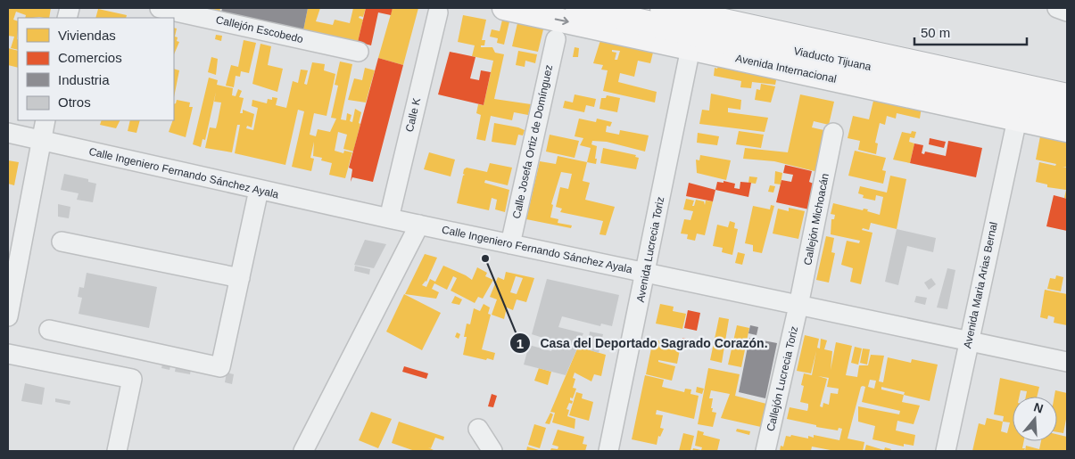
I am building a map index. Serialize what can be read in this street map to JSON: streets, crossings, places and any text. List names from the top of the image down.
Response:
{
  "streets": {
    "highway": ["Viaducto Tijuana", "Avenida Internacional"],
    "street": [
      "Callejón Escobedo",
      "Calle K",
      "Calle Josefa Ortiz de Domínguez",
      "Calle Ingeniero Fernando Sánchez Ayala",
      "Callejón Michoacán",
      "Avenida Lucrecia Toriz",
      "Avenida Maria Arias Bernal",
      "Callejón Lucrecia Toriz"
    ]
  },
  "crossings": [
    ["Avenida Internacional", "Avenida Lucrecia Toriz"],
    ["Avenida Internacional", "Avenida Maria Arias Bernal"],
    ["Calle K", "Calle Ingeniero Fernando Sánchez Ayala"],
    ["Calle Josefa Ortiz de Domínguez", "Calle Ingeniero Fernando Sánchez Ayala"],
    ["Calle Ingeniero Fernando Sánchez Ayala", "Callejón Michoacán"],
    ["Calle Ingeniero Fernando Sánchez Ayala", "Avenida Lucrecia Toriz"],
    ["Calle Ingeniero Fernando Sánchez Ayala", "Avenida Maria Arias Bernal"],
    ["Calle Ingeniero Fernando Sánchez Ayala", "Callejón Lucrecia Toriz"],
    ["Callejón Michoacán", "Callejón Lucrecia Toriz"]
  ],
  "places": ["Casa del Deportado Sagrado Corazón."],
  "legend": [
    "Viviendas",
    "Comercios",
    "Industria",
    "Otros"
  ],
  "scale_bar": "50 m",
  "north": "top"
}
